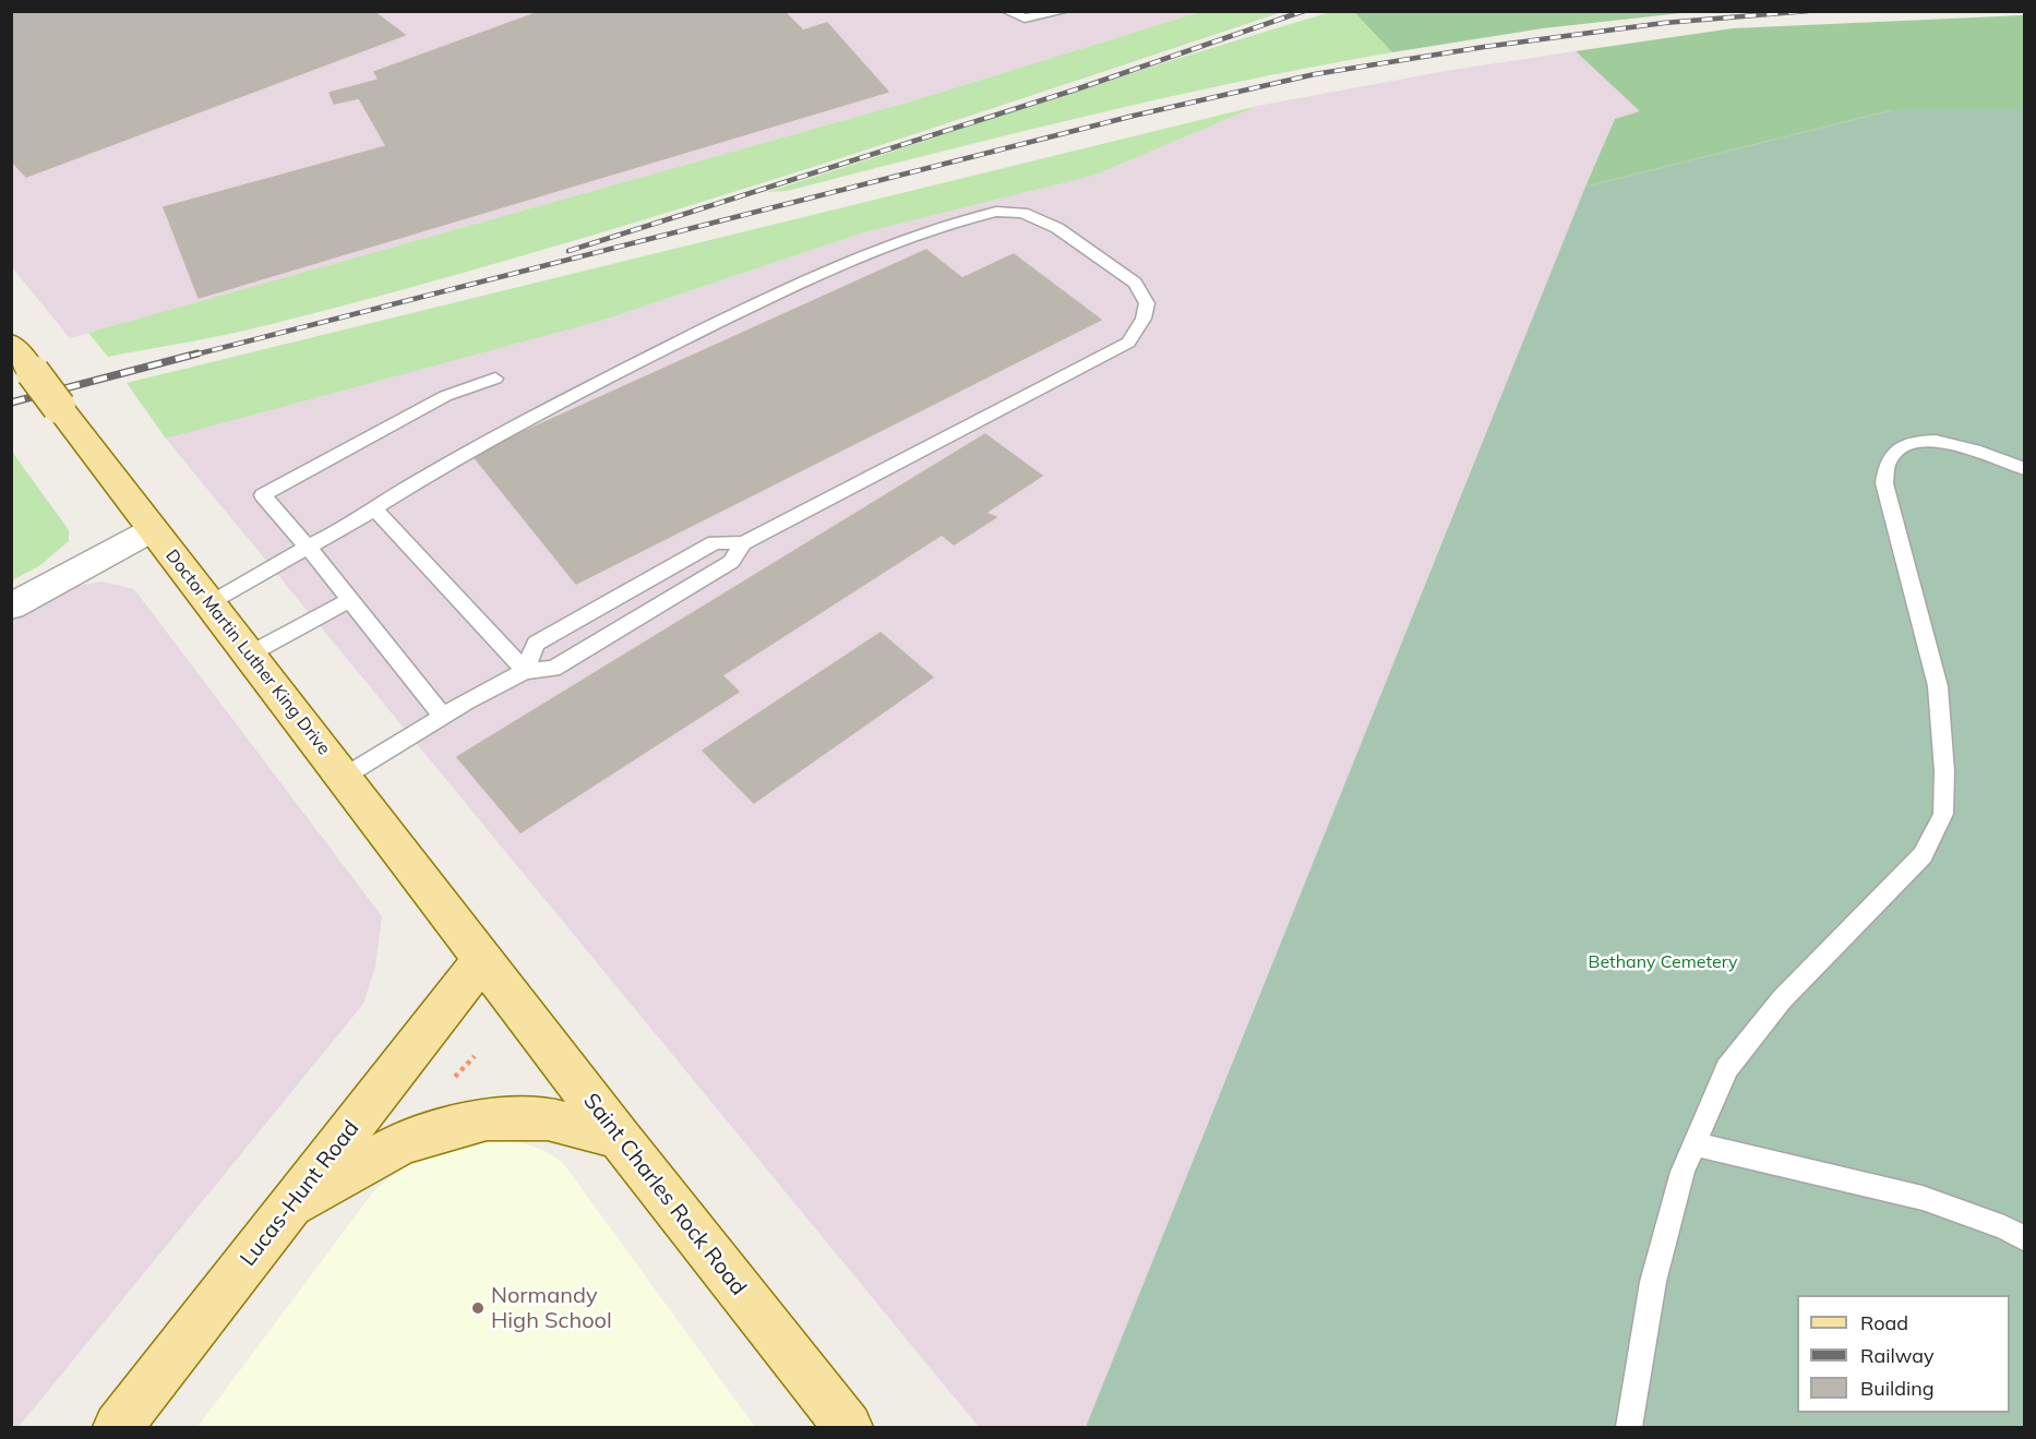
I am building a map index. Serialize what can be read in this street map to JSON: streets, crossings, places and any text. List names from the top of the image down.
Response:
{
  "streets": {
    "main road": ["Doctor Martin Luther King Drive", "Lucas-Hunt Road", "Saint Charles Rock Road"]
  },
  "crossings": [
    ["Doctor Martin Luther King Drive", "Lucas-Hunt Road"],
    ["Doctor Martin Luther King Drive", "Saint Charles Rock Road"],
    ["Lucas-Hunt Road", "Saint Charles Rock Road"]
  ],
  "parks": ["Bethany Cemetery"],
  "places": ["Normandy High School"],
  "legend": ["Road", "Railway", "Building"]
}
